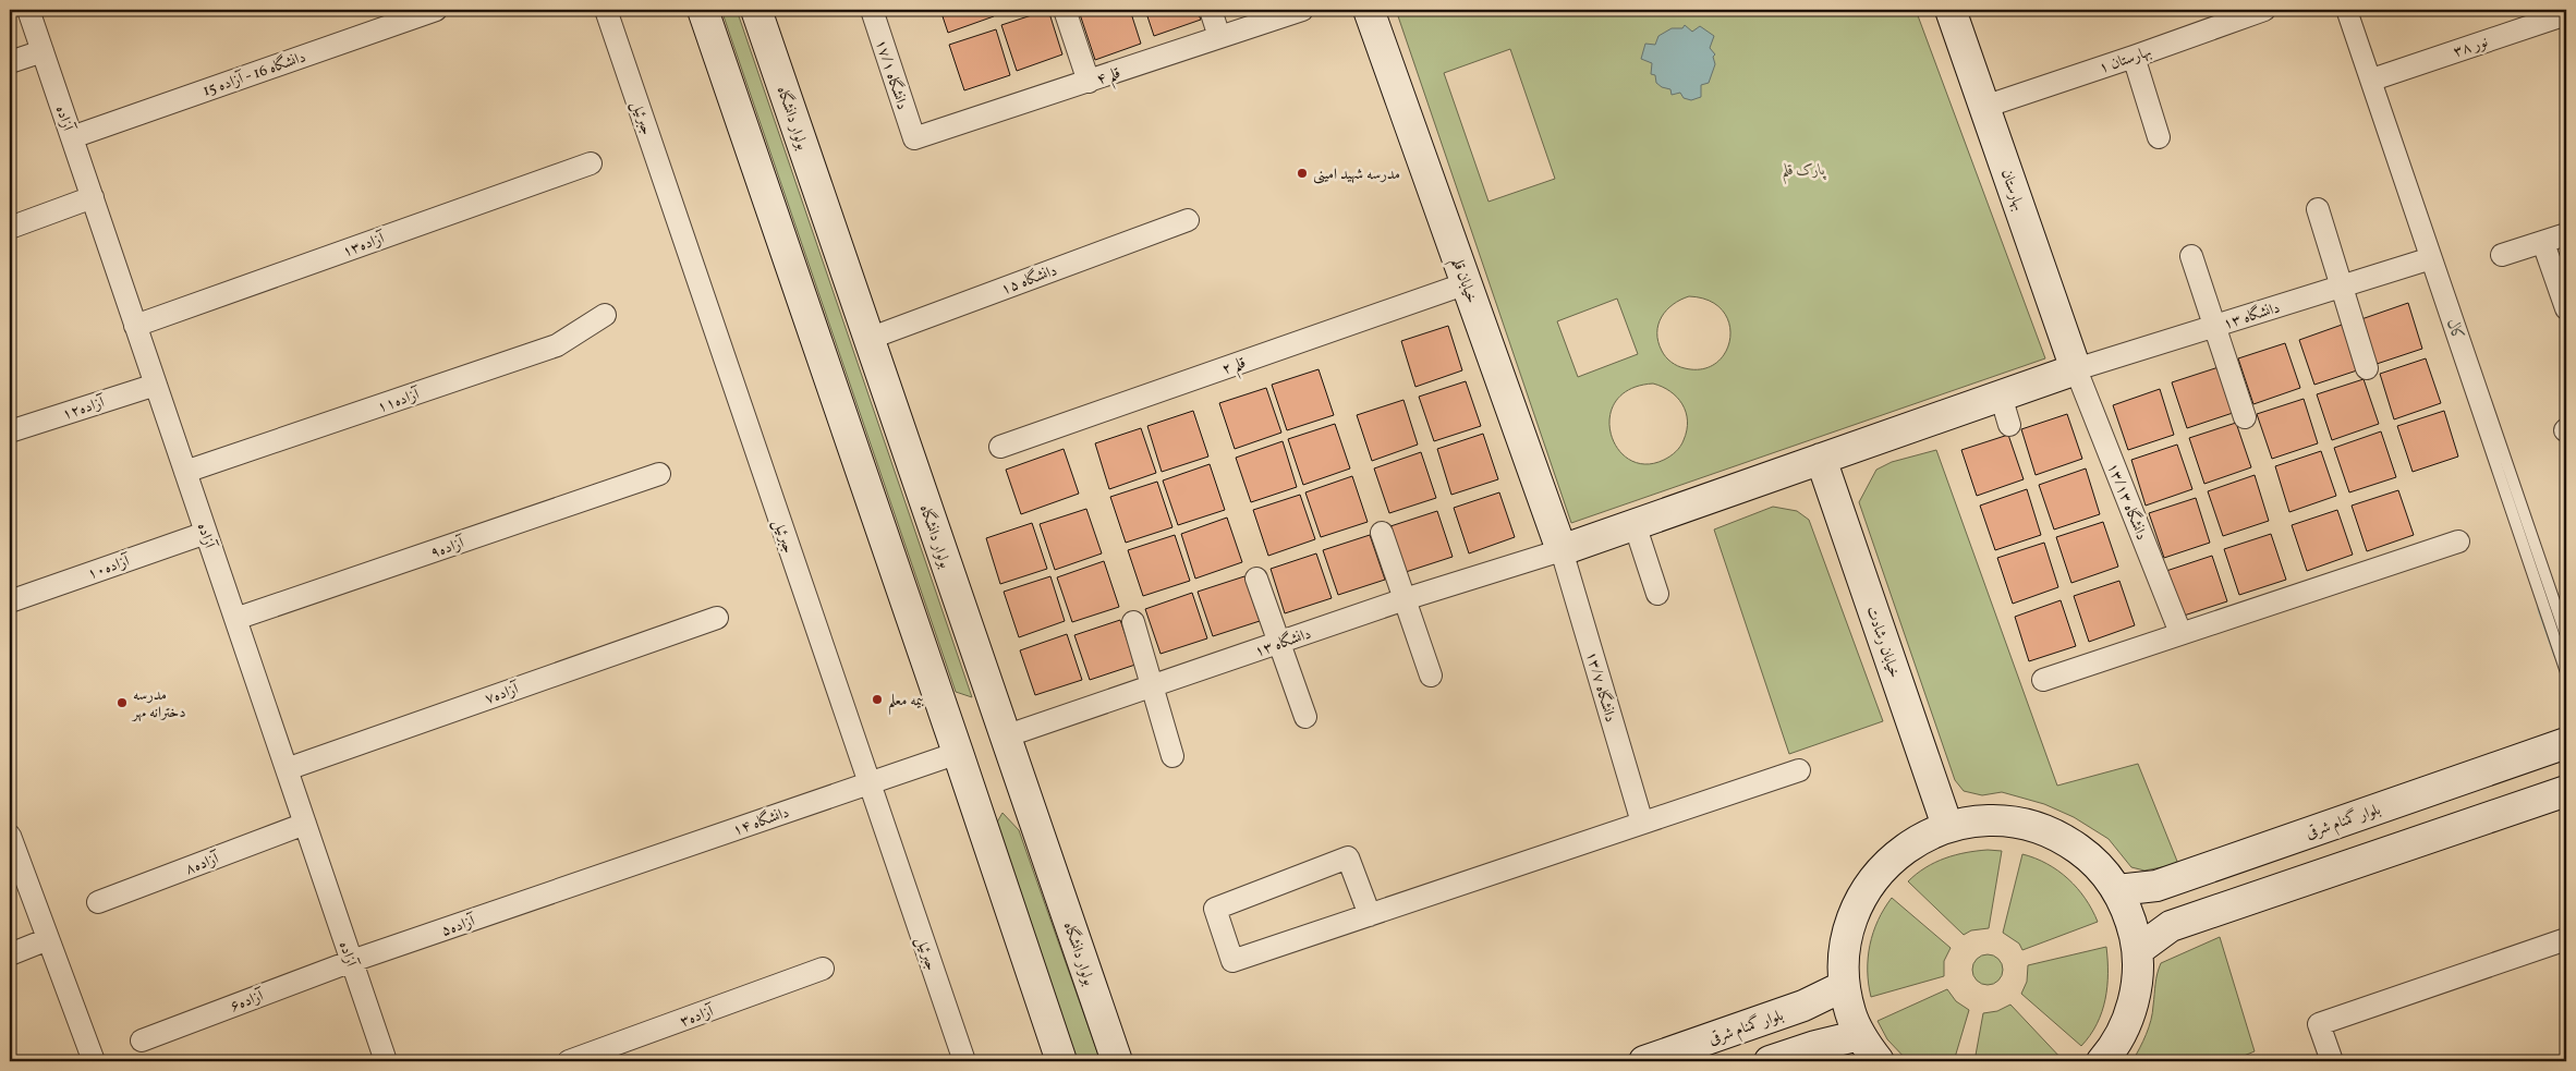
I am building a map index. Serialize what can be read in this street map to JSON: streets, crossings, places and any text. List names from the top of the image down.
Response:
{
  "streets": {
    "main road": [
      "بولوار دانشگاه",
      "بهارستان",
      "خیابان قلم",
      "خیابان رشادت",
      "بلوار گمنام شرقی"
    ],
    "street": [
      "نور ۳۸",
      "بهارستان ۱",
      "دانشگاه 16 - آزاده 15",
      "دانشگاه ۱۷/۱",
      "قلم ۴",
      "آزاده",
      "جبرئیل",
      "آزاده۱۳",
      "دانشگاه ۱۵",
      "دانشگاه ۱۳",
      "قلم ۲",
      "آزاده۱۱",
      "آزاده۱۲",
      "دانشگاه ۱۳/۱۳",
      "آزاده۹",
      "آزاده۱۰",
      "دانشگاه ۱۳/۷",
      "آزاده۷",
      "دانشگاه ۱۴",
      "آزاده۸",
      "آزاده۵",
      "آزاده۶",
      "آزاده۳"
    ]
  },
  "crossings": [
    ["بهارستان ۱", "بهارستان"],
    ["دانشگاه 16 - آزاده 15", "آزاده"],
    ["دانشگاه ۱۷/۱", "قلم ۴"],
    ["آزاده", "آزاده۱۳"],
    ["آزاده", "آزاده۱۱"],
    ["آزاده", "آزاده۱۲"],
    ["آزاده", "آزاده۹"],
    ["آزاده", "آزاده۱۰"],
    ["آزاده", "آزاده۷"],
    ["آزاده", "آزاده۸"],
    ["آزاده", "آزاده۵"],
    ["آزاده", "آزاده۶"],
    ["جبرئیل", "دانشگاه ۱۴"],
    ["بولوار دانشگاه", "دانشگاه ۱۵"],
    ["بولوار دانشگاه", "دانشگاه ۱۳"],
    ["بهارستان", "دانشگاه ۱۳"],
    ["بهارستان", "دانشگاه ۱۳/۱۳"],
    ["خیابان قلم", "دانشگاه ۱۳"],
    ["خیابان قلم", "قلم ۲"],
    ["خیابان قلم", "دانشگاه ۱۳/۷"],
    ["دانشگاه ۱۳", "دانشگاه ۱۳/۱۳"],
    ["دانشگاه ۱۳", "دانشگاه ۱۳/۷"],
    ["دانشگاه ۱۴", "آزاده۵"],
    ["آزاده۵", "آزاده۶"]
  ],
  "water": ["کال"],
  "parks": ["پارک قلم"],
  "places": ["مدرسه شهید امینی", "بیمه معلم", "مدرسه دخترانه مهر"]
}
